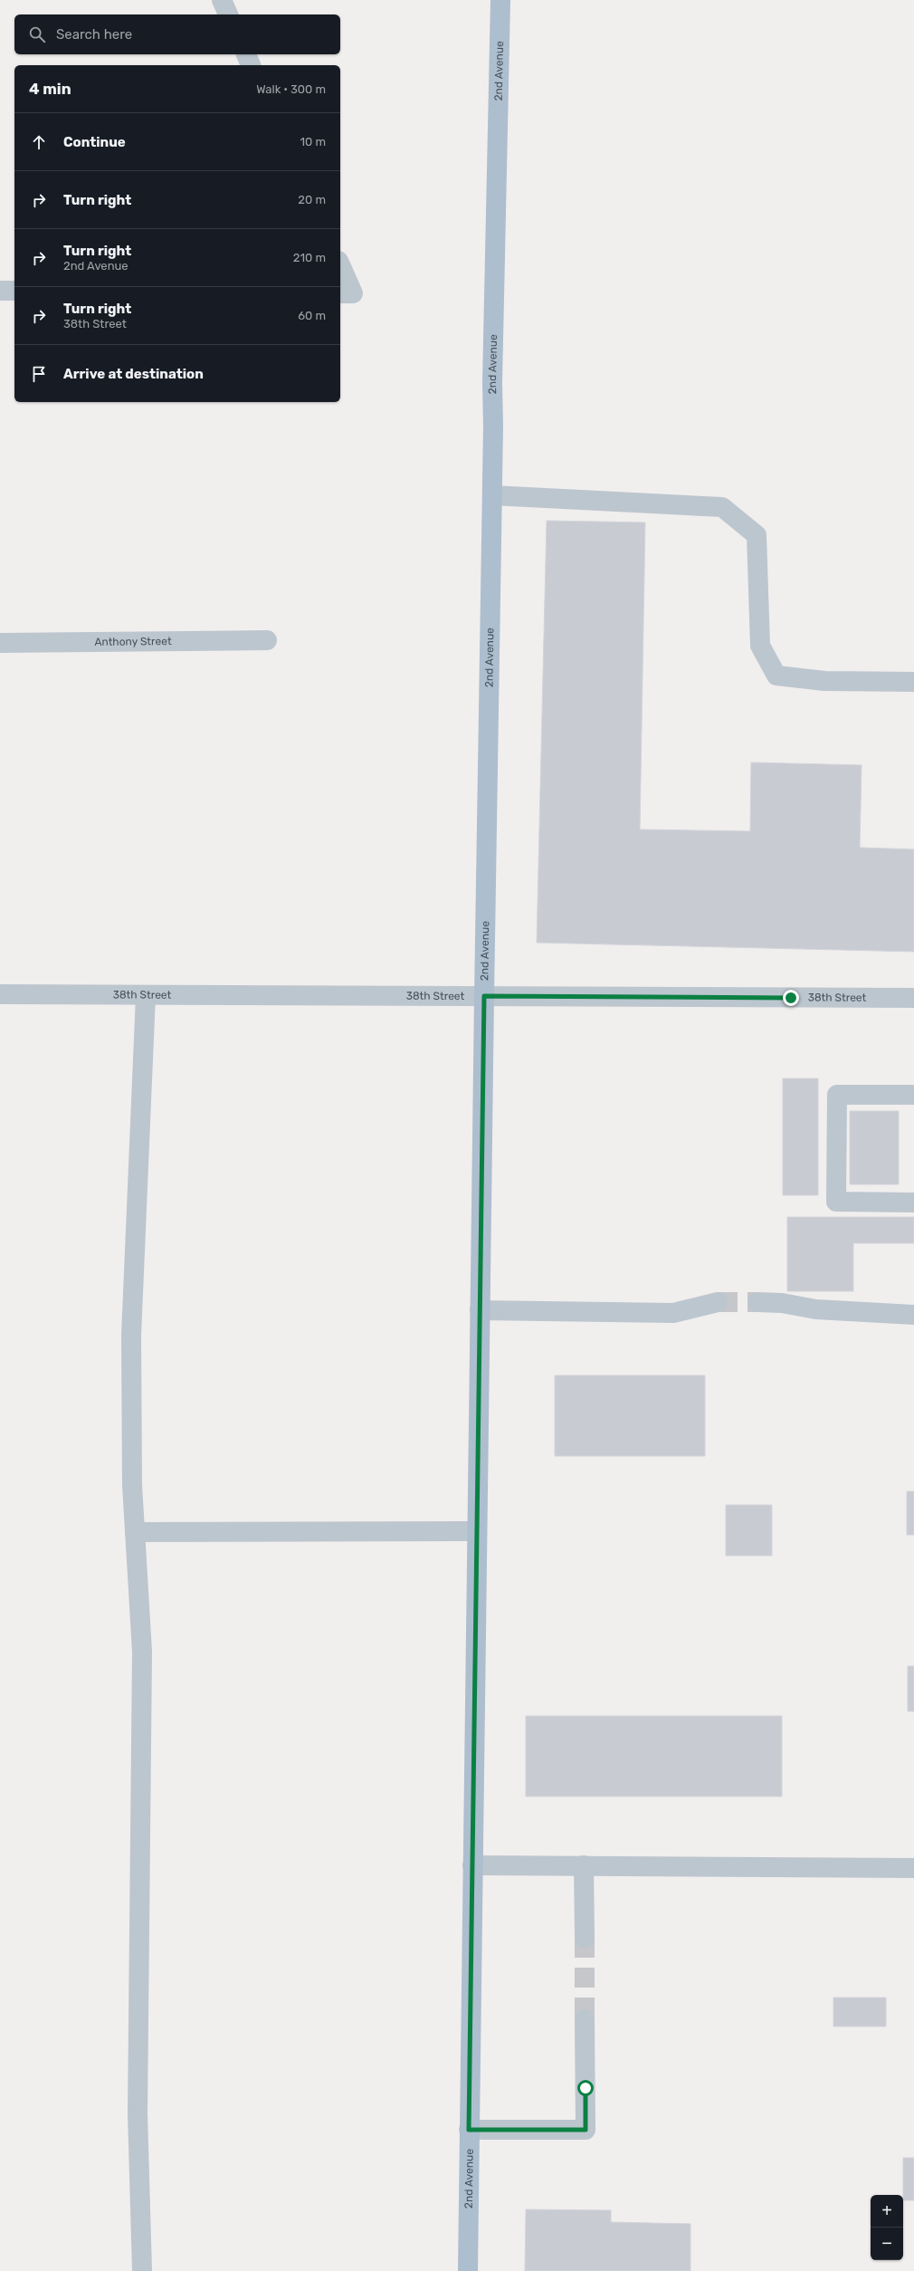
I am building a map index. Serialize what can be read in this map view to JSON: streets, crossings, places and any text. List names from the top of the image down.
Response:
{
  "streets": {
    "main road": ["2nd Avenue"],
    "street": ["Anthony Street", "38th Street"]
  },
  "crossings": [
    ["2nd Avenue", "38th Street"]
  ],
  "page": {
    "search": "Search here",
    "heading": ["4 min", "Walk · 300 m"],
    "list": [
      ["Continue", "10 m"],
      ["Turn right", "20 m"],
      ["Turn right", "2nd Avenue", "210 m"],
      ["Turn right", "38th Street", "60 m"],
      "Arrive at destination"
    ],
    "map_buttons": ["+", "−"]
  }
}
